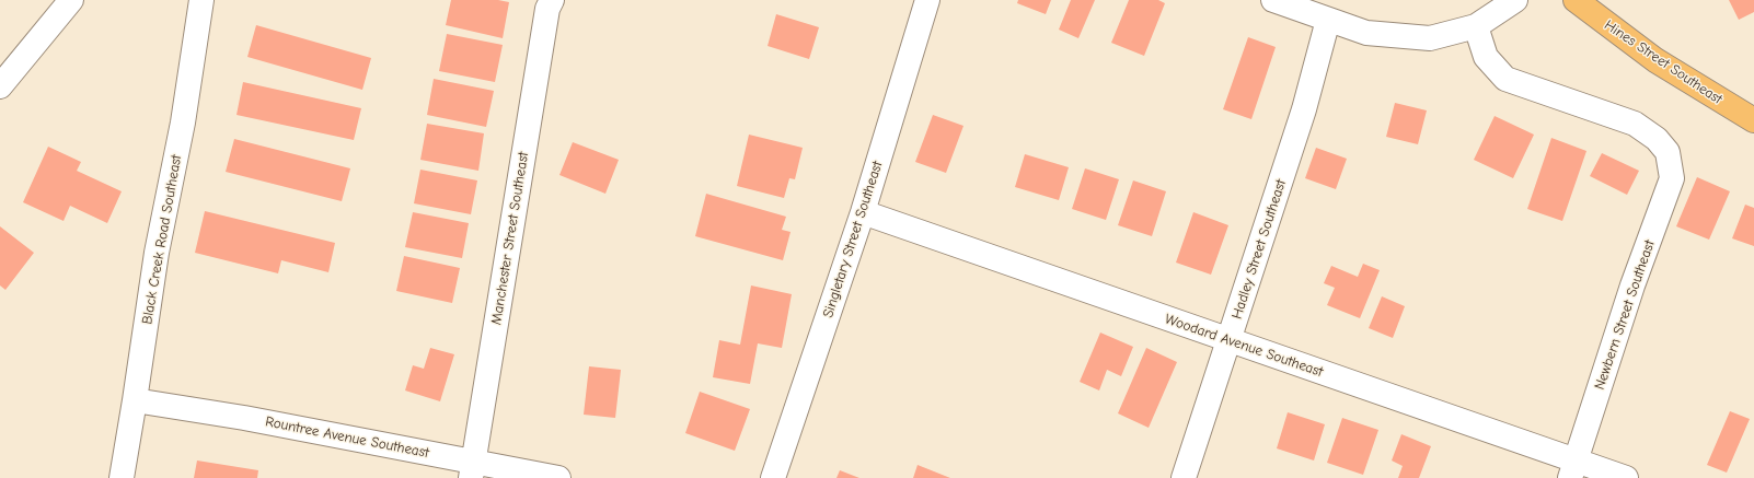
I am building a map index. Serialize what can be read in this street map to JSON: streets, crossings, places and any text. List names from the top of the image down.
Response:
{
  "streets": {
    "main road": ["Hines Street Southeast"],
    "street": [
      "Manchester Street Southeast",
      "Black Creek Road Southeast",
      "Singletary Street Southeast",
      "Hadley Street Southeast",
      "Newbern Street Southeast",
      "Woodard Avenue Southeast",
      "Rountree Avenue Southeast"
    ]
  },
  "crossings": [
    ["Manchester Street Southeast", "Rountree Avenue Southeast"],
    ["Black Creek Road Southeast", "Rountree Avenue Southeast"],
    ["Singletary Street Southeast", "Woodard Avenue Southeast"],
    ["Hadley Street Southeast", "Woodard Avenue Southeast"],
    ["Newbern Street Southeast", "Woodard Avenue Southeast"]
  ]
}
